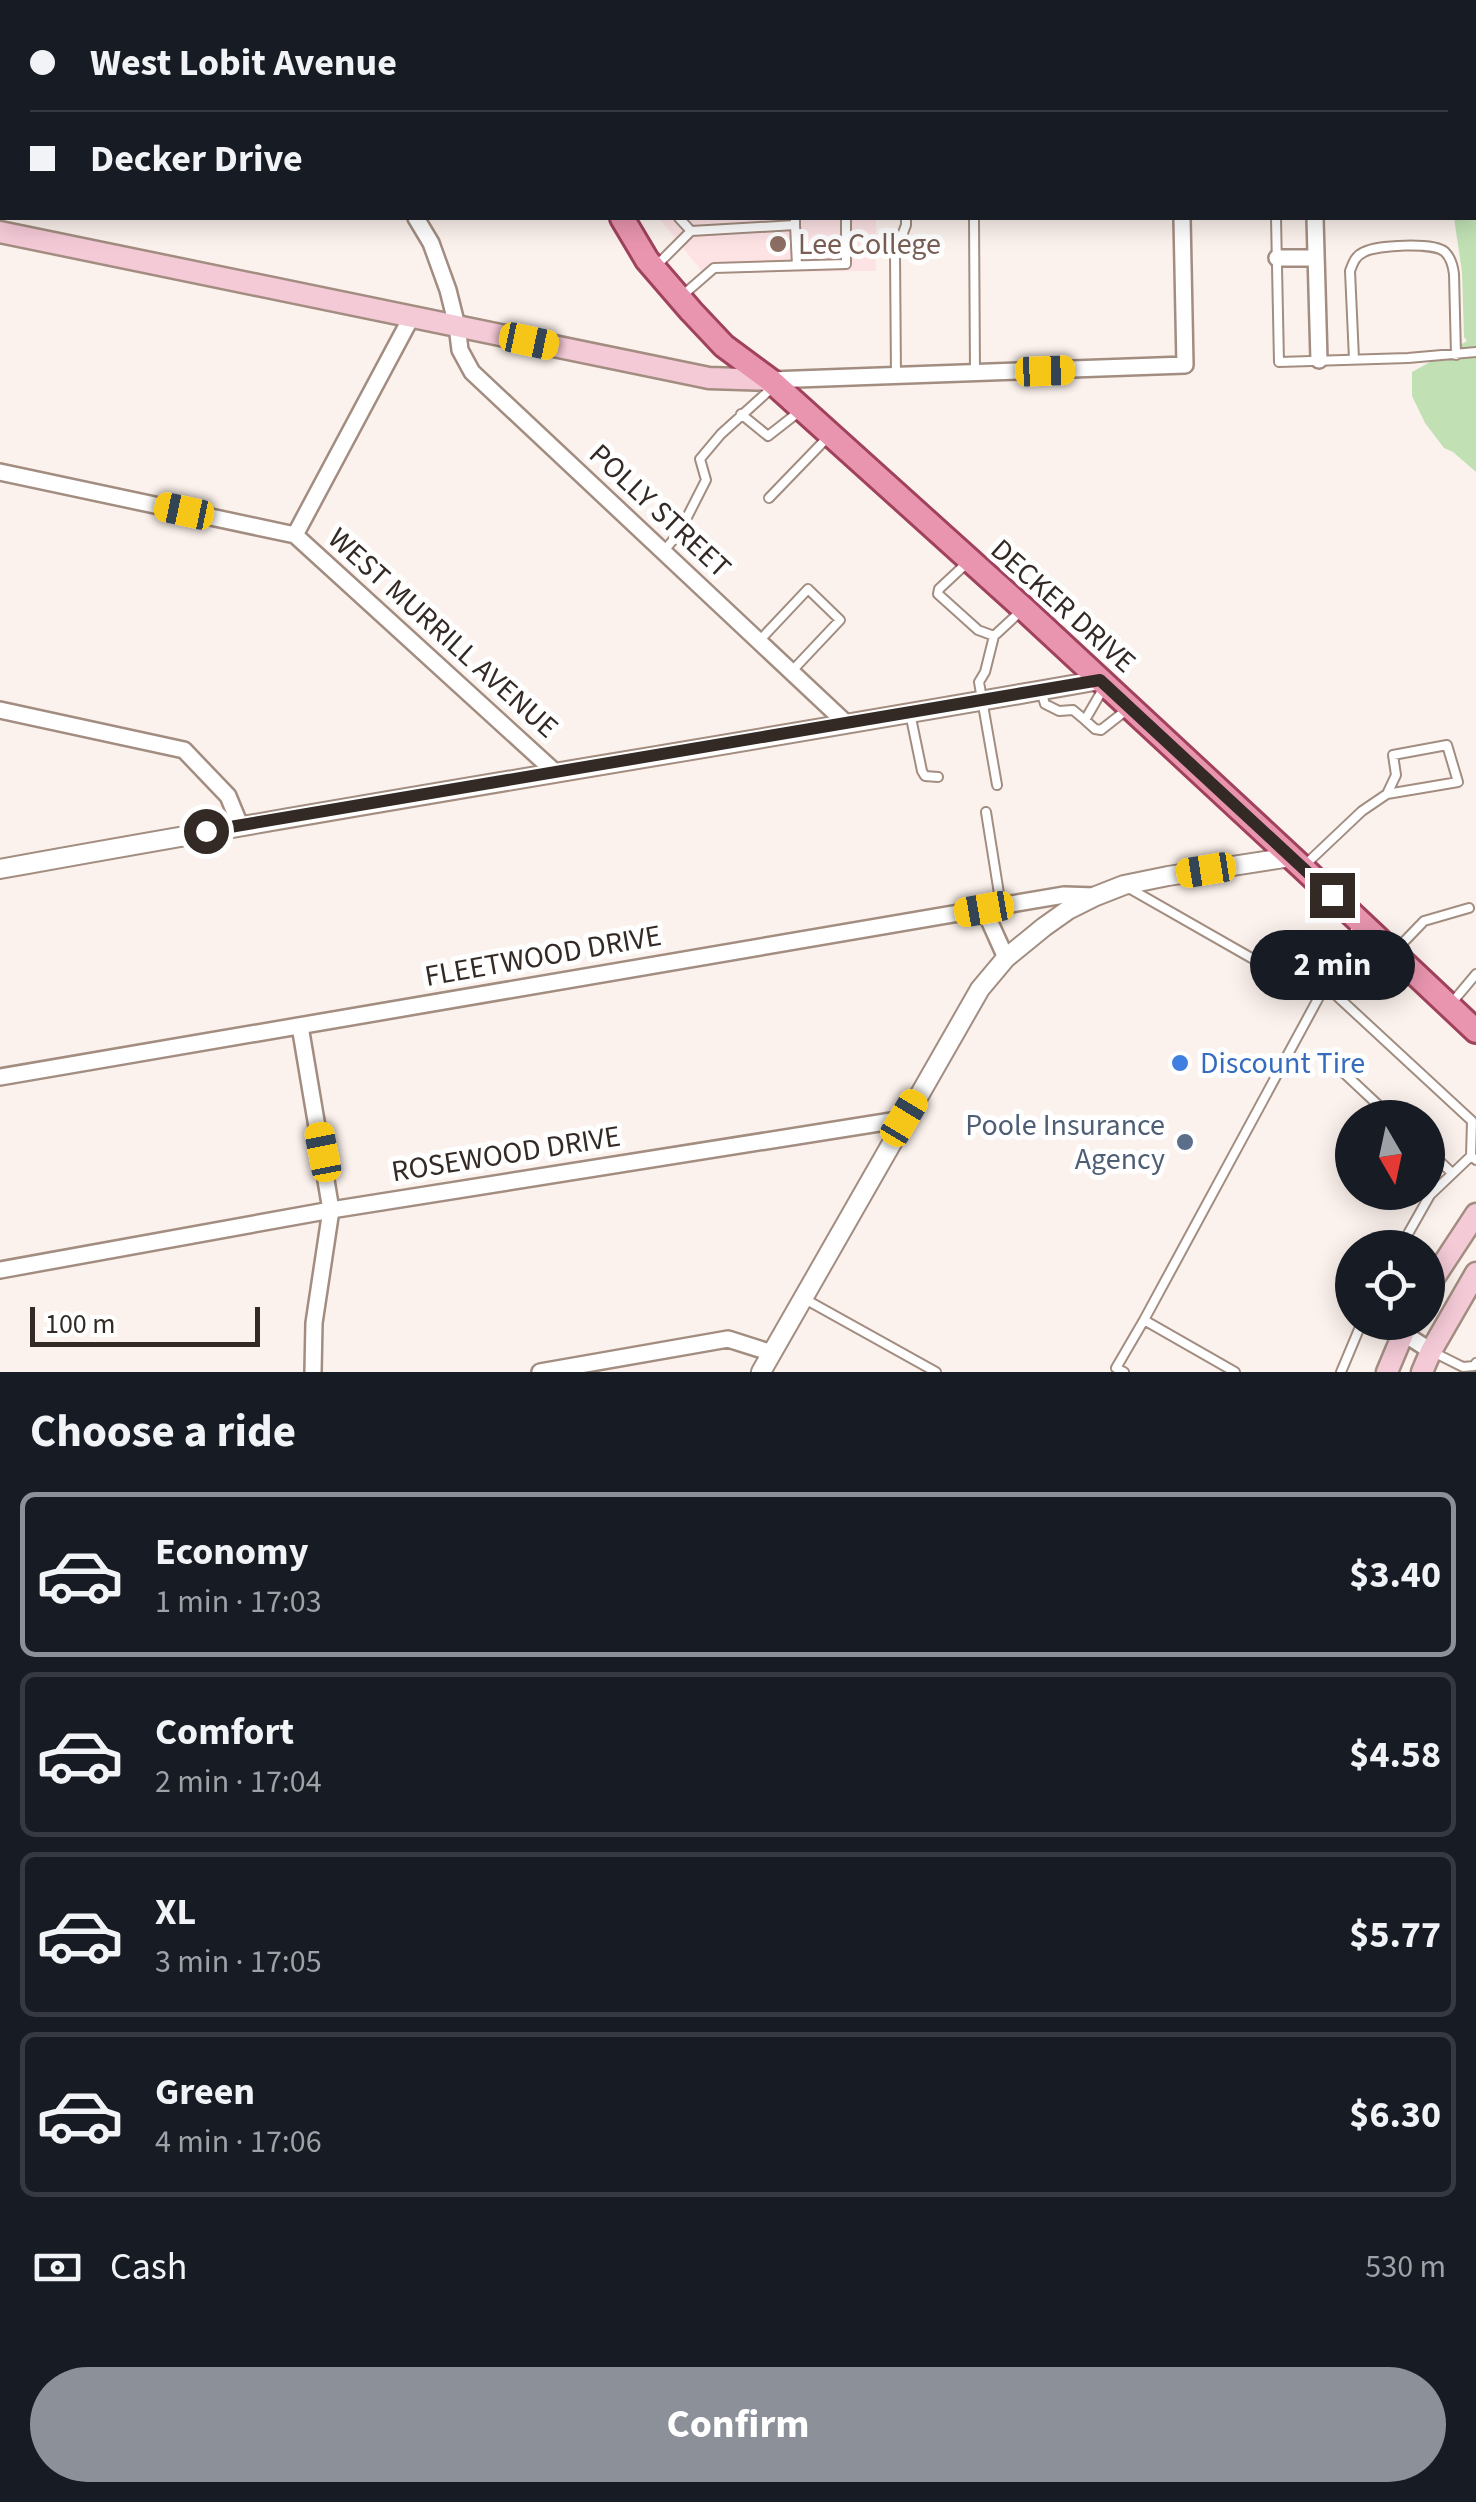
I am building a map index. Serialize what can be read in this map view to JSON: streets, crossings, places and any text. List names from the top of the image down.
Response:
{
  "streets": {
    "main road": ["DECKER DRIVE"],
    "street": [
      "POLLY STREET",
      "WEST MURRILL AVENUE",
      "FLEETWOOD DRIVE",
      "ROSEWOOD DRIVE"
    ]
  },
  "places": ["Lee College", "Discount Tire", "Poole Insurance Agency"],
  "scale_bar": "100 m",
  "north": "bottom",
  "page": {
    "banner": ["West Lobit Avenue", "Decker Drive"],
    "bubble": "2 min",
    "scale": "100 m",
    "heading": "Choose a ride",
    "list": [
      {
        "name": "Economy",
        "note": "1 min · 17:03",
        "value": "$3.40"
      },
      {
        "name": "Comfort",
        "note": "2 min · 17:04",
        "value": "$4.58"
      },
      {
        "name": "XL",
        "note": "3 min · 17:05",
        "value": "$5.77"
      },
      {
        "name": "Green",
        "note": "4 min · 17:06",
        "value": "$6.30"
      }
    ],
    "pay": ["Cash", "530 m"],
    "buttons": "Confirm"
  }
}
